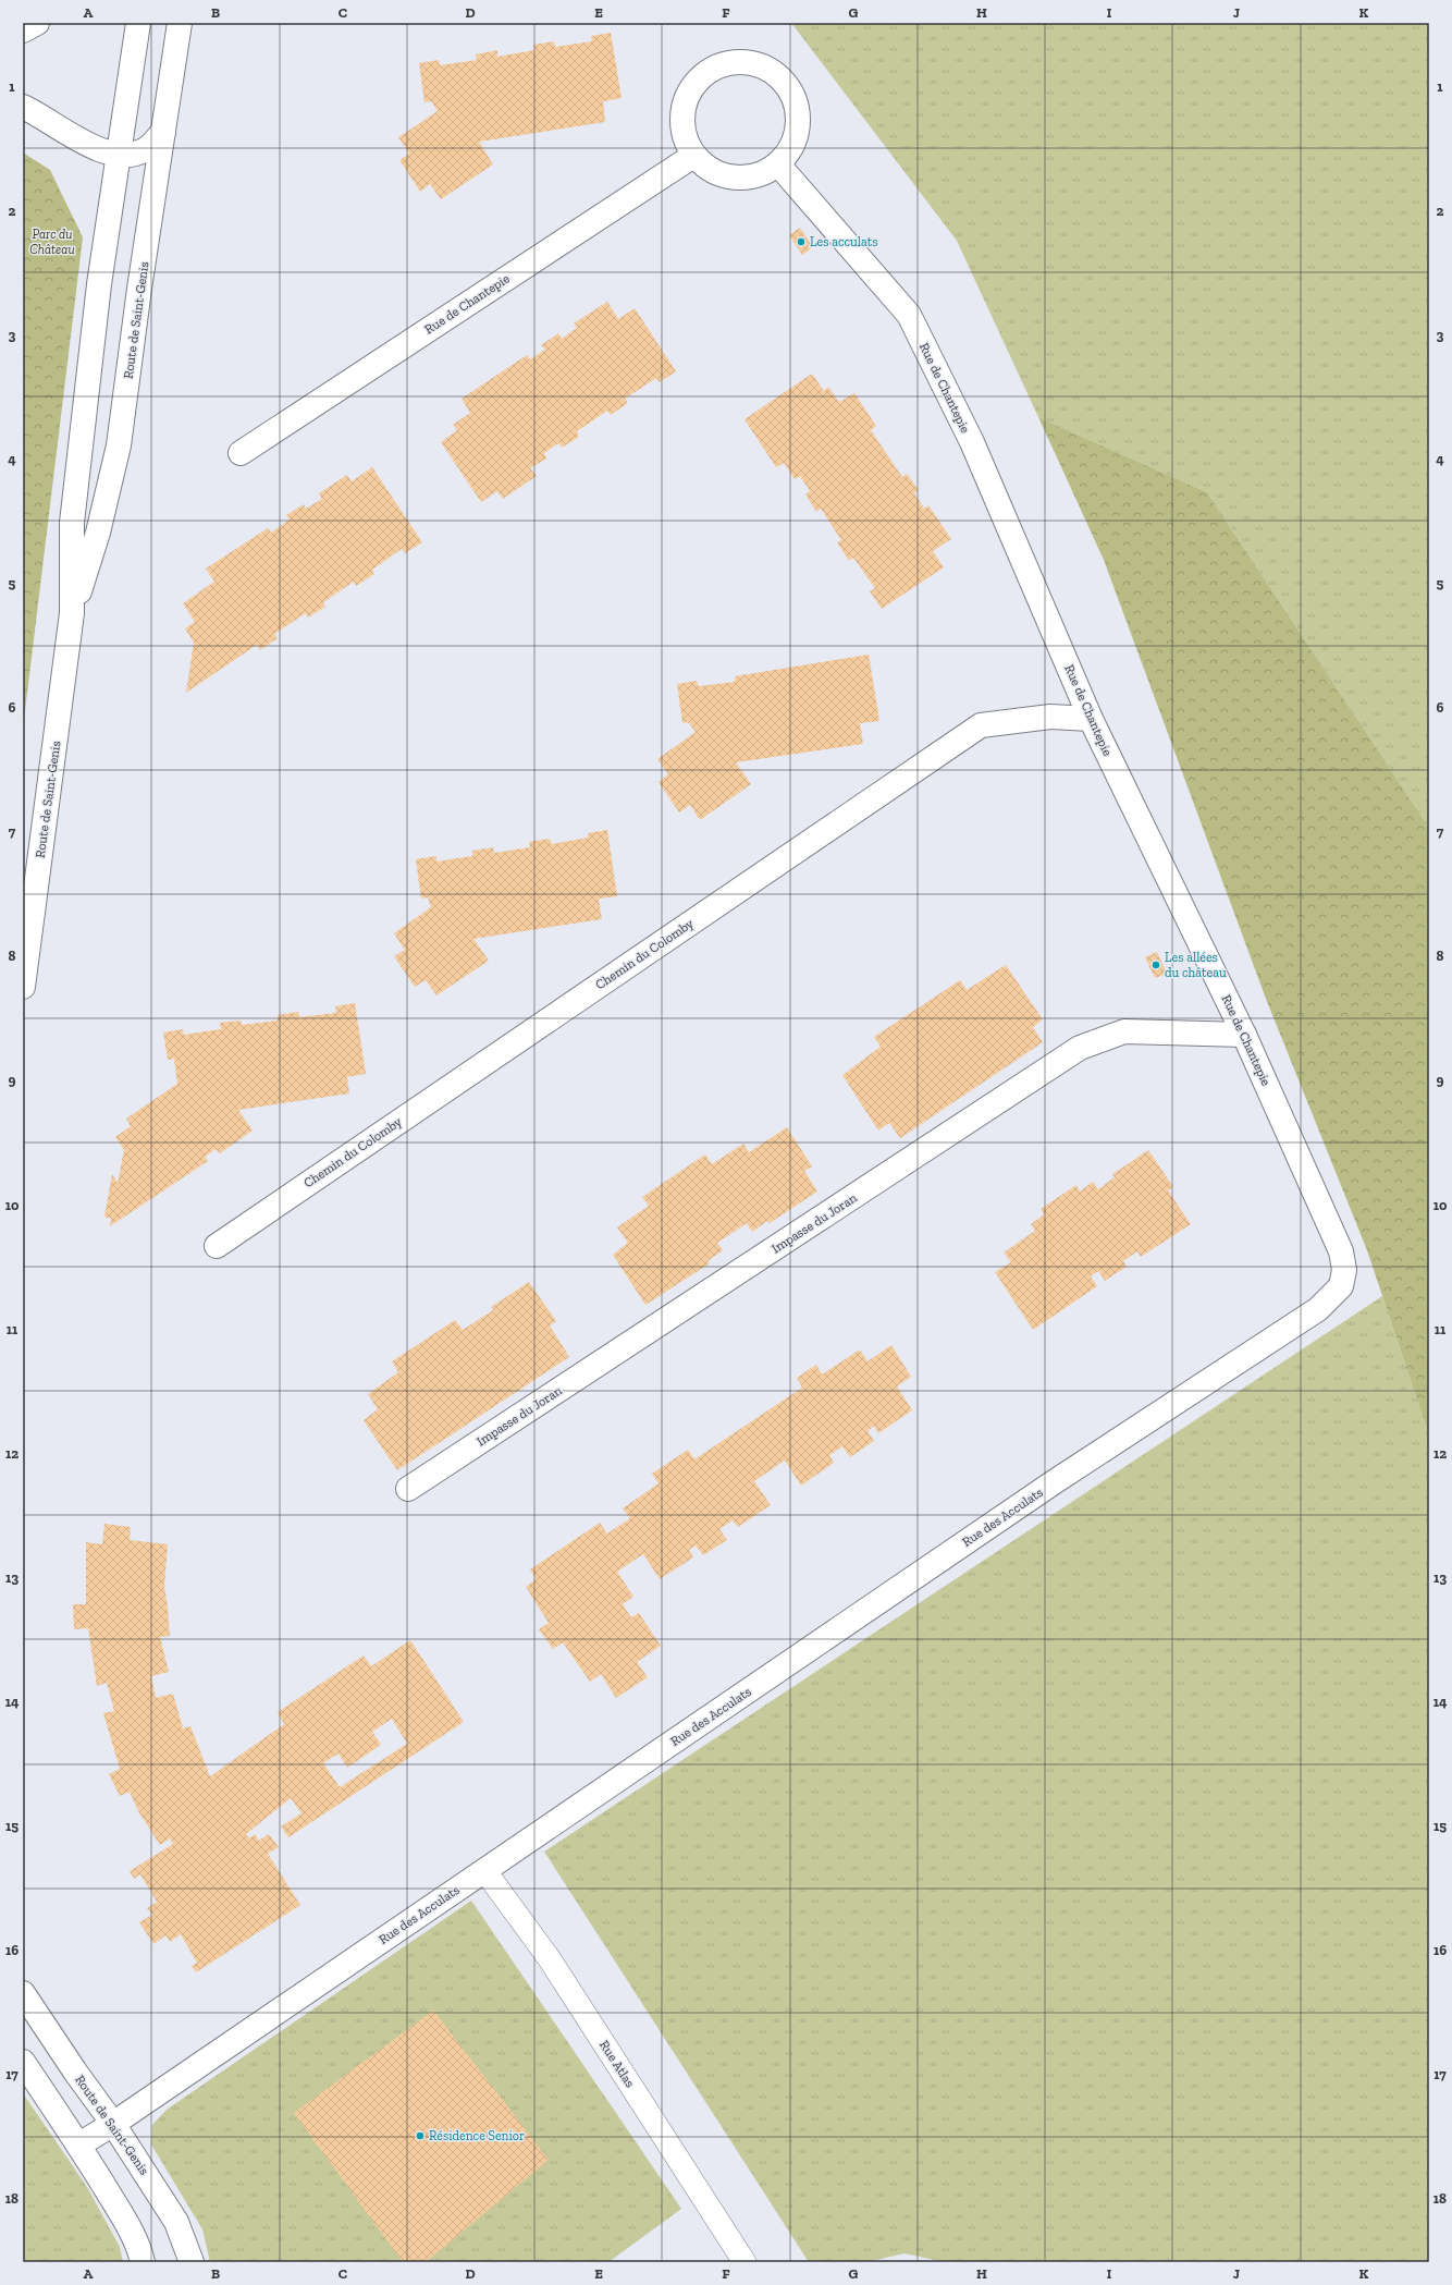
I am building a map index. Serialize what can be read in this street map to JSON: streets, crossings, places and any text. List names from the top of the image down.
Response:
{
  "streets": {
    "street": [
      "Rue de Chantepie",
      "Route de Saint-Genis",
      "Chemin du Colomby",
      "Impasse du Joran",
      "Rue des Acculats"
    ],
    "lane": ["Rue Atlas"]
  },
  "crossings": [
    ["Rue de Chantepie", "Chemin du Colomby"],
    ["Rue de Chantepie", "Impasse du Joran"],
    ["Rue de Chantepie", "Rue des Acculats"],
    ["Route de Saint-Genis", "Rue des Acculats"],
    ["Rue des Acculats", "Rue Atlas"]
  ],
  "parks": ["Parc du Château"],
  "places": ["Les acculats", "Les allées du château", "Résidence Senior"],
  "grid": {
    "columns": [
      "A",
      "B",
      "C",
      "D",
      "E",
      "F",
      "G",
      "H",
      "I",
      "J",
      "K"
    ],
    "rows": [
      "1",
      "2",
      "3",
      "4",
      "5",
      "6",
      "7",
      "8",
      "9",
      "10",
      "11",
      "12",
      "13",
      "14",
      "15",
      "16",
      "17",
      "18"
    ]
  }
}
